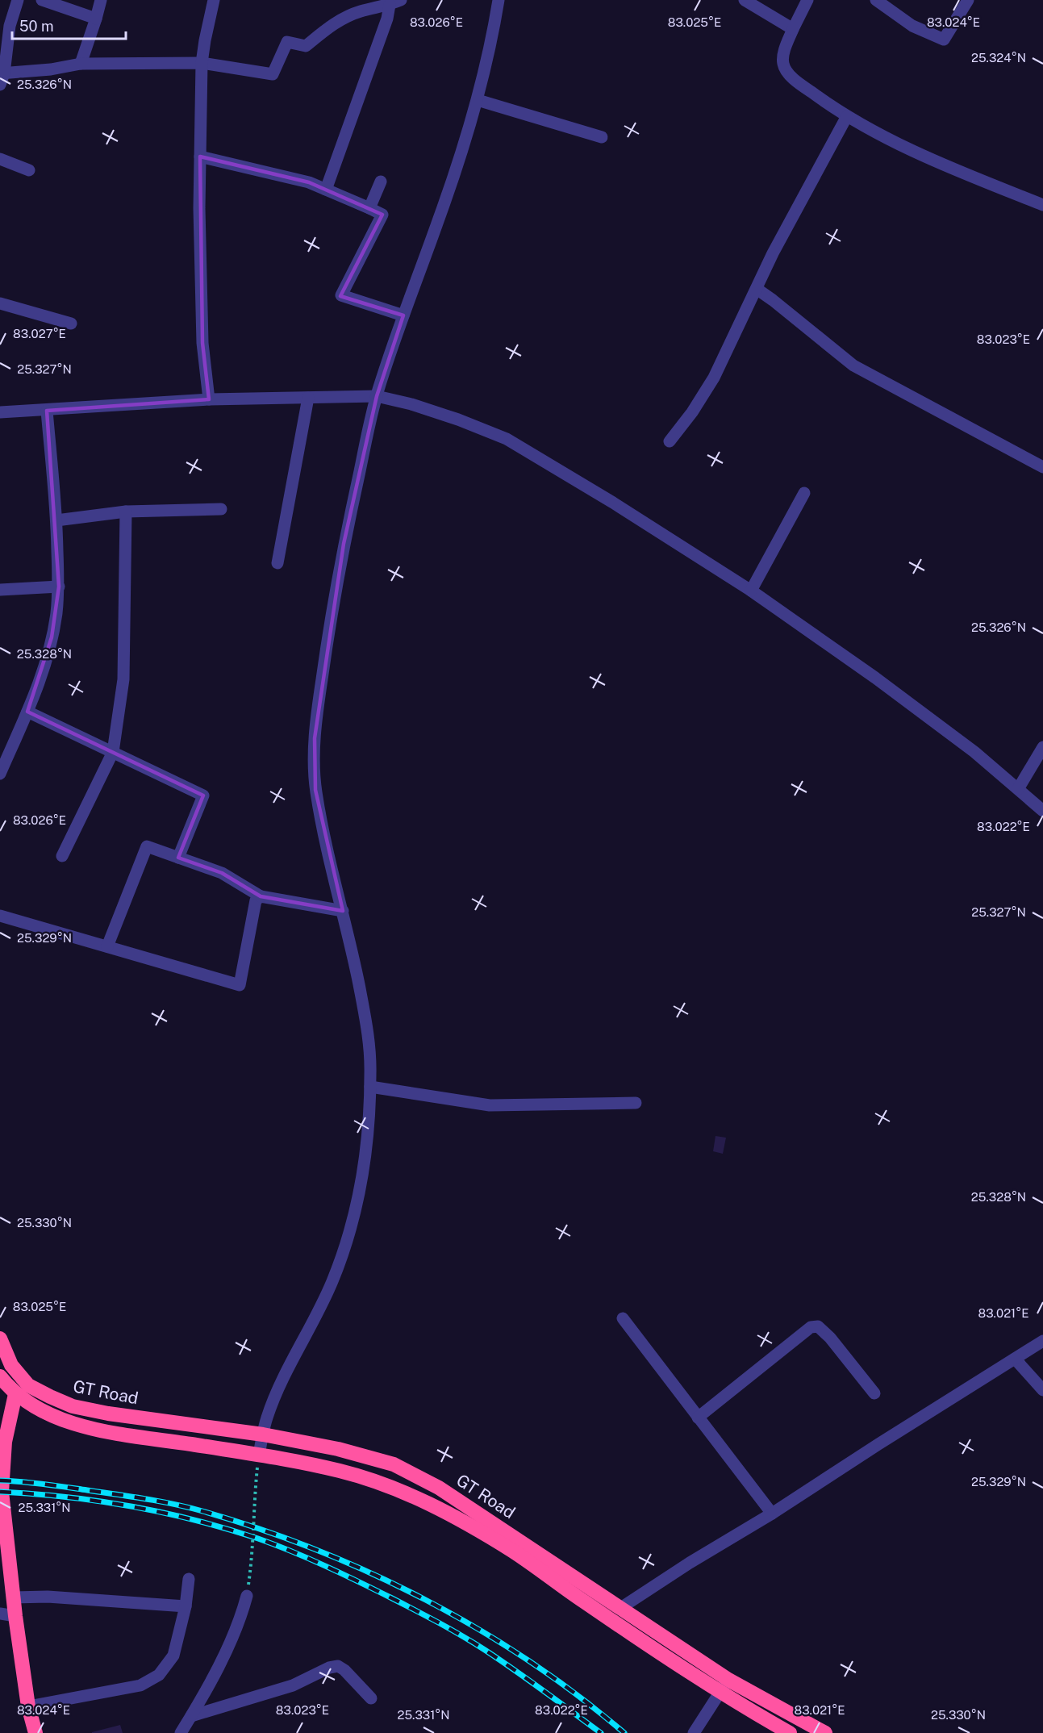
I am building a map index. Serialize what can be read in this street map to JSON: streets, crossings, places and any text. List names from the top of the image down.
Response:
{
  "streets": {
    "highway": ["GT Road"]
  },
  "scale_bar": "50 m",
  "coordinates": [
    "83.026°E",
    "83.025°E",
    "83.024°E",
    "25.324°N",
    "25.326°N",
    "83.027°E",
    "83.023°E",
    "25.327°N",
    "25.328°N",
    "83.022°E",
    "25.329°N",
    "25.330°N",
    "83.021°E",
    "25.331°N"
  ]
}
